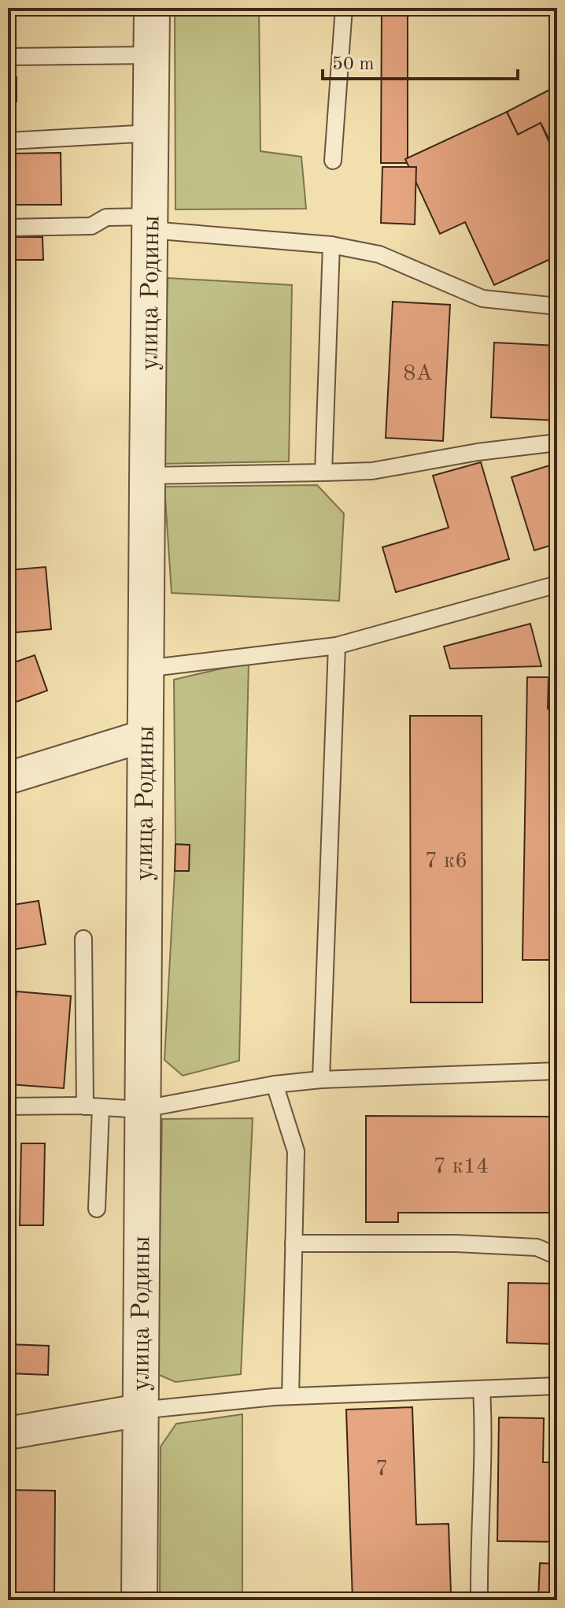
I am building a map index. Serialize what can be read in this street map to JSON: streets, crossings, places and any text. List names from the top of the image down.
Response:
{
  "streets": {
    "street": ["улица Родины"]
  },
  "house_numbers": [
    "8А",
    "7 к6",
    "7 к14",
    "7"
  ],
  "scale_bar": "50 m"
}
